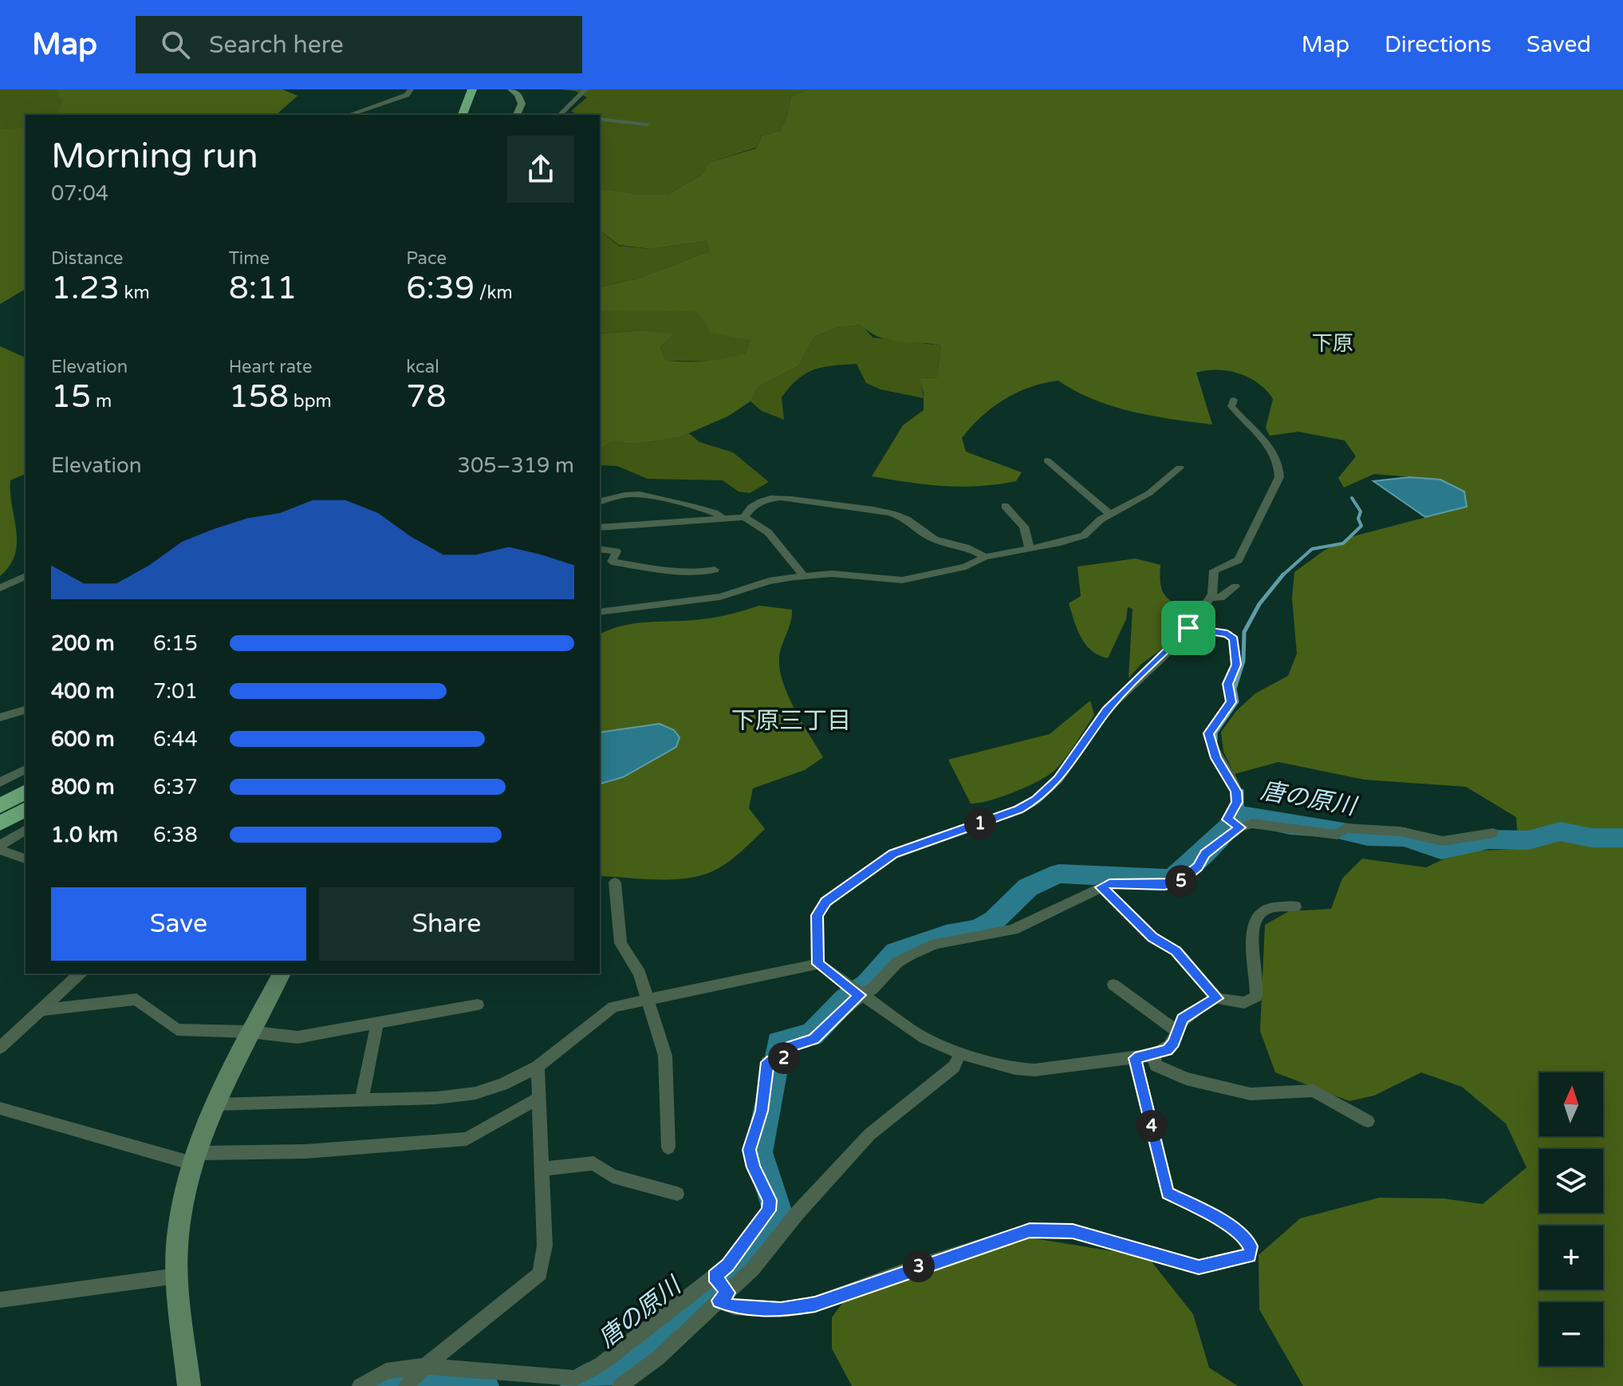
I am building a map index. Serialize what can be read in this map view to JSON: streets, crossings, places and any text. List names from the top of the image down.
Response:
{
  "districts": ["下原", "下原三丁目"],
  "water": ["唐の原川"],
  "north": "top",
  "page": {
    "header": "Map",
    "search": "Search here",
    "nav": ["Map", "Directions", "Saved"],
    "heading": ["Morning run", "07:04"],
    "stats": [
      ["Distance", "1.23 km"],
      ["Time", "8:11"],
      ["Pace", "6:39 /km"],
      ["Elevation", "15 m"],
      ["Heart rate", "158 bpm"],
      ["kcal", "78"]
    ],
    "chart": ["Elevation", "305–319 m"],
    "list": [
      {
        "name": "200 m",
        "note": "6:15"
      },
      {
        "name": "400 m",
        "note": "7:01"
      },
      {
        "name": "600 m",
        "note": "6:44"
      },
      {
        "name": "800 m",
        "note": "6:37"
      },
      {
        "name": "1.0 km",
        "note": "6:38"
      }
    ],
    "pins": [
      "1",
      "5",
      "2",
      "4",
      "3"
    ],
    "buttons": ["Save", "Share"],
    "map_buttons": ["+", "−"]
  }
}
